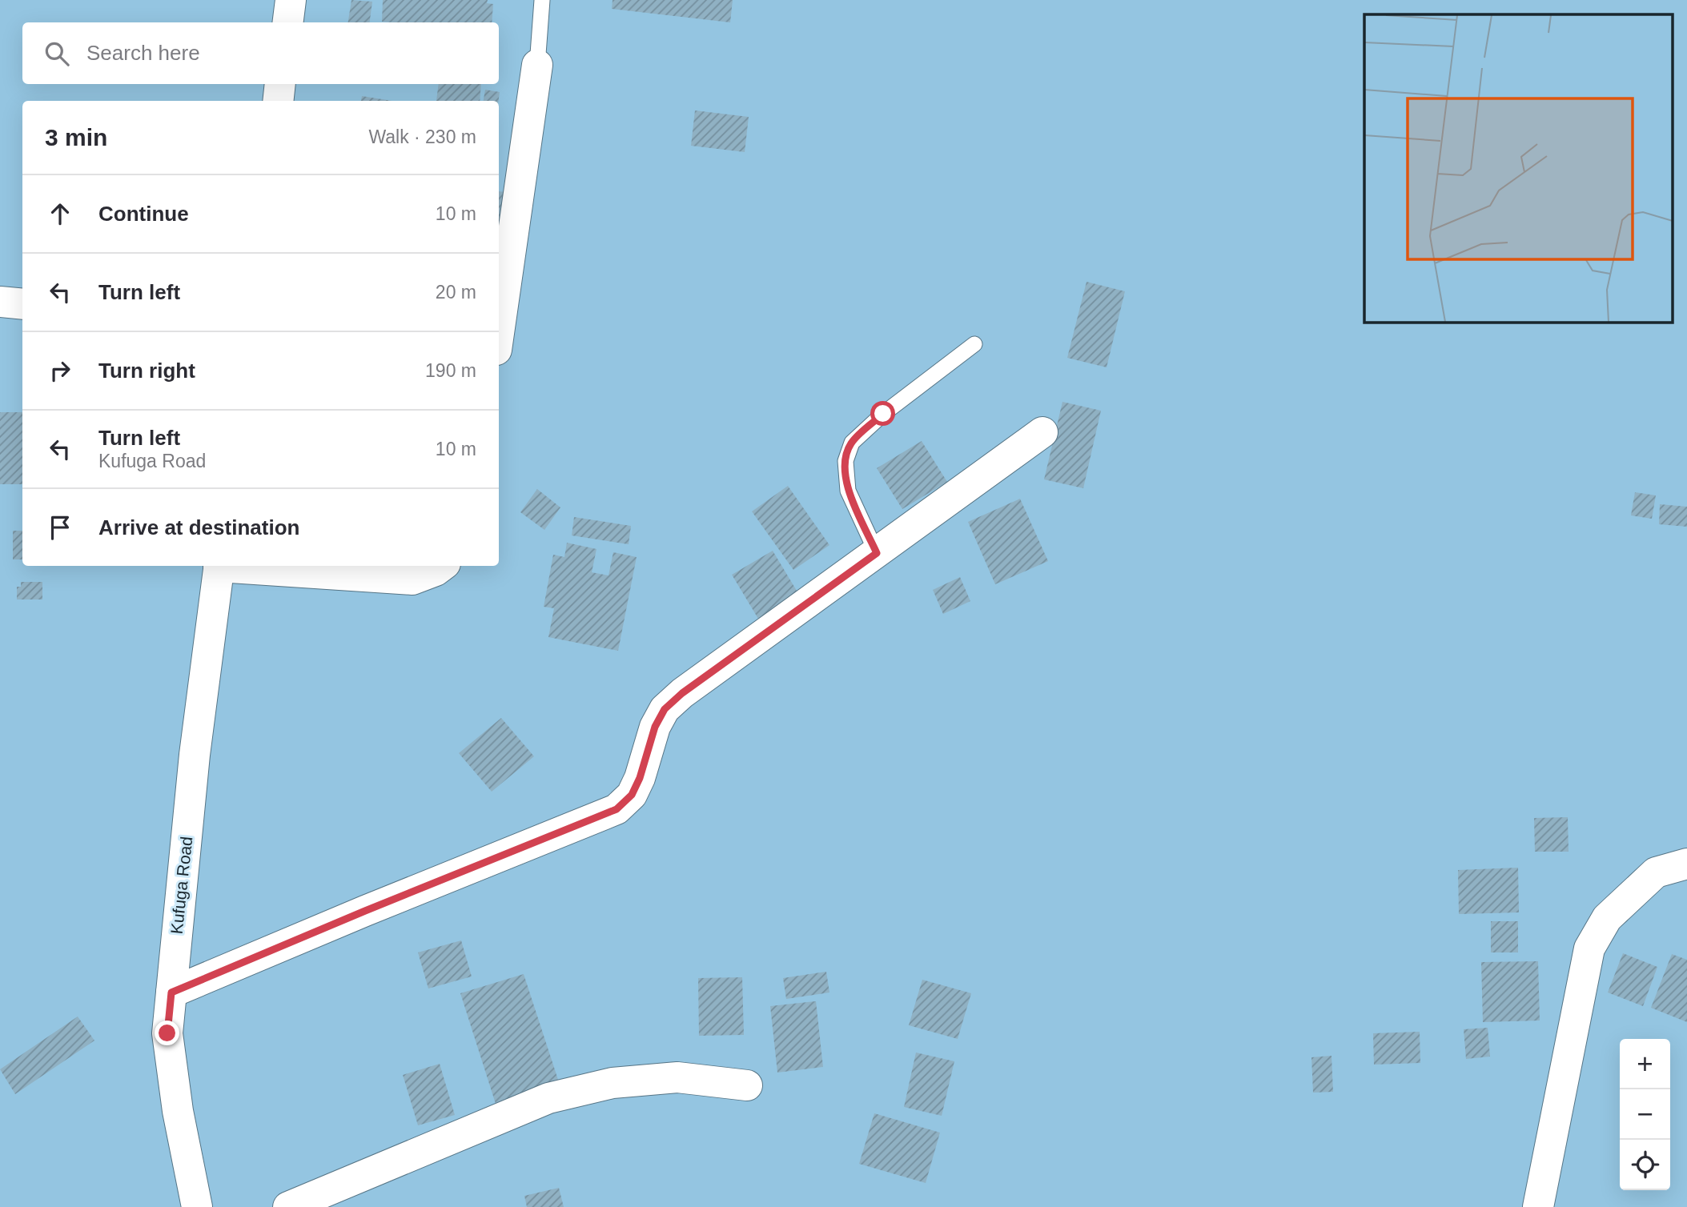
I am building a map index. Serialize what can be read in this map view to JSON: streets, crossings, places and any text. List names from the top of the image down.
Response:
{
  "streets": {
    "street": ["Kufuga Road"]
  },
  "page": {
    "search": "Search here",
    "heading": ["3 min", "Walk · 230 m"],
    "list": [
      ["Continue", "10 m"],
      ["Turn left", "20 m"],
      ["Turn right", "190 m"],
      ["Turn left", "Kufuga Road", "10 m"],
      "Arrive at destination"
    ],
    "map_buttons": ["+", "−"]
  }
}
